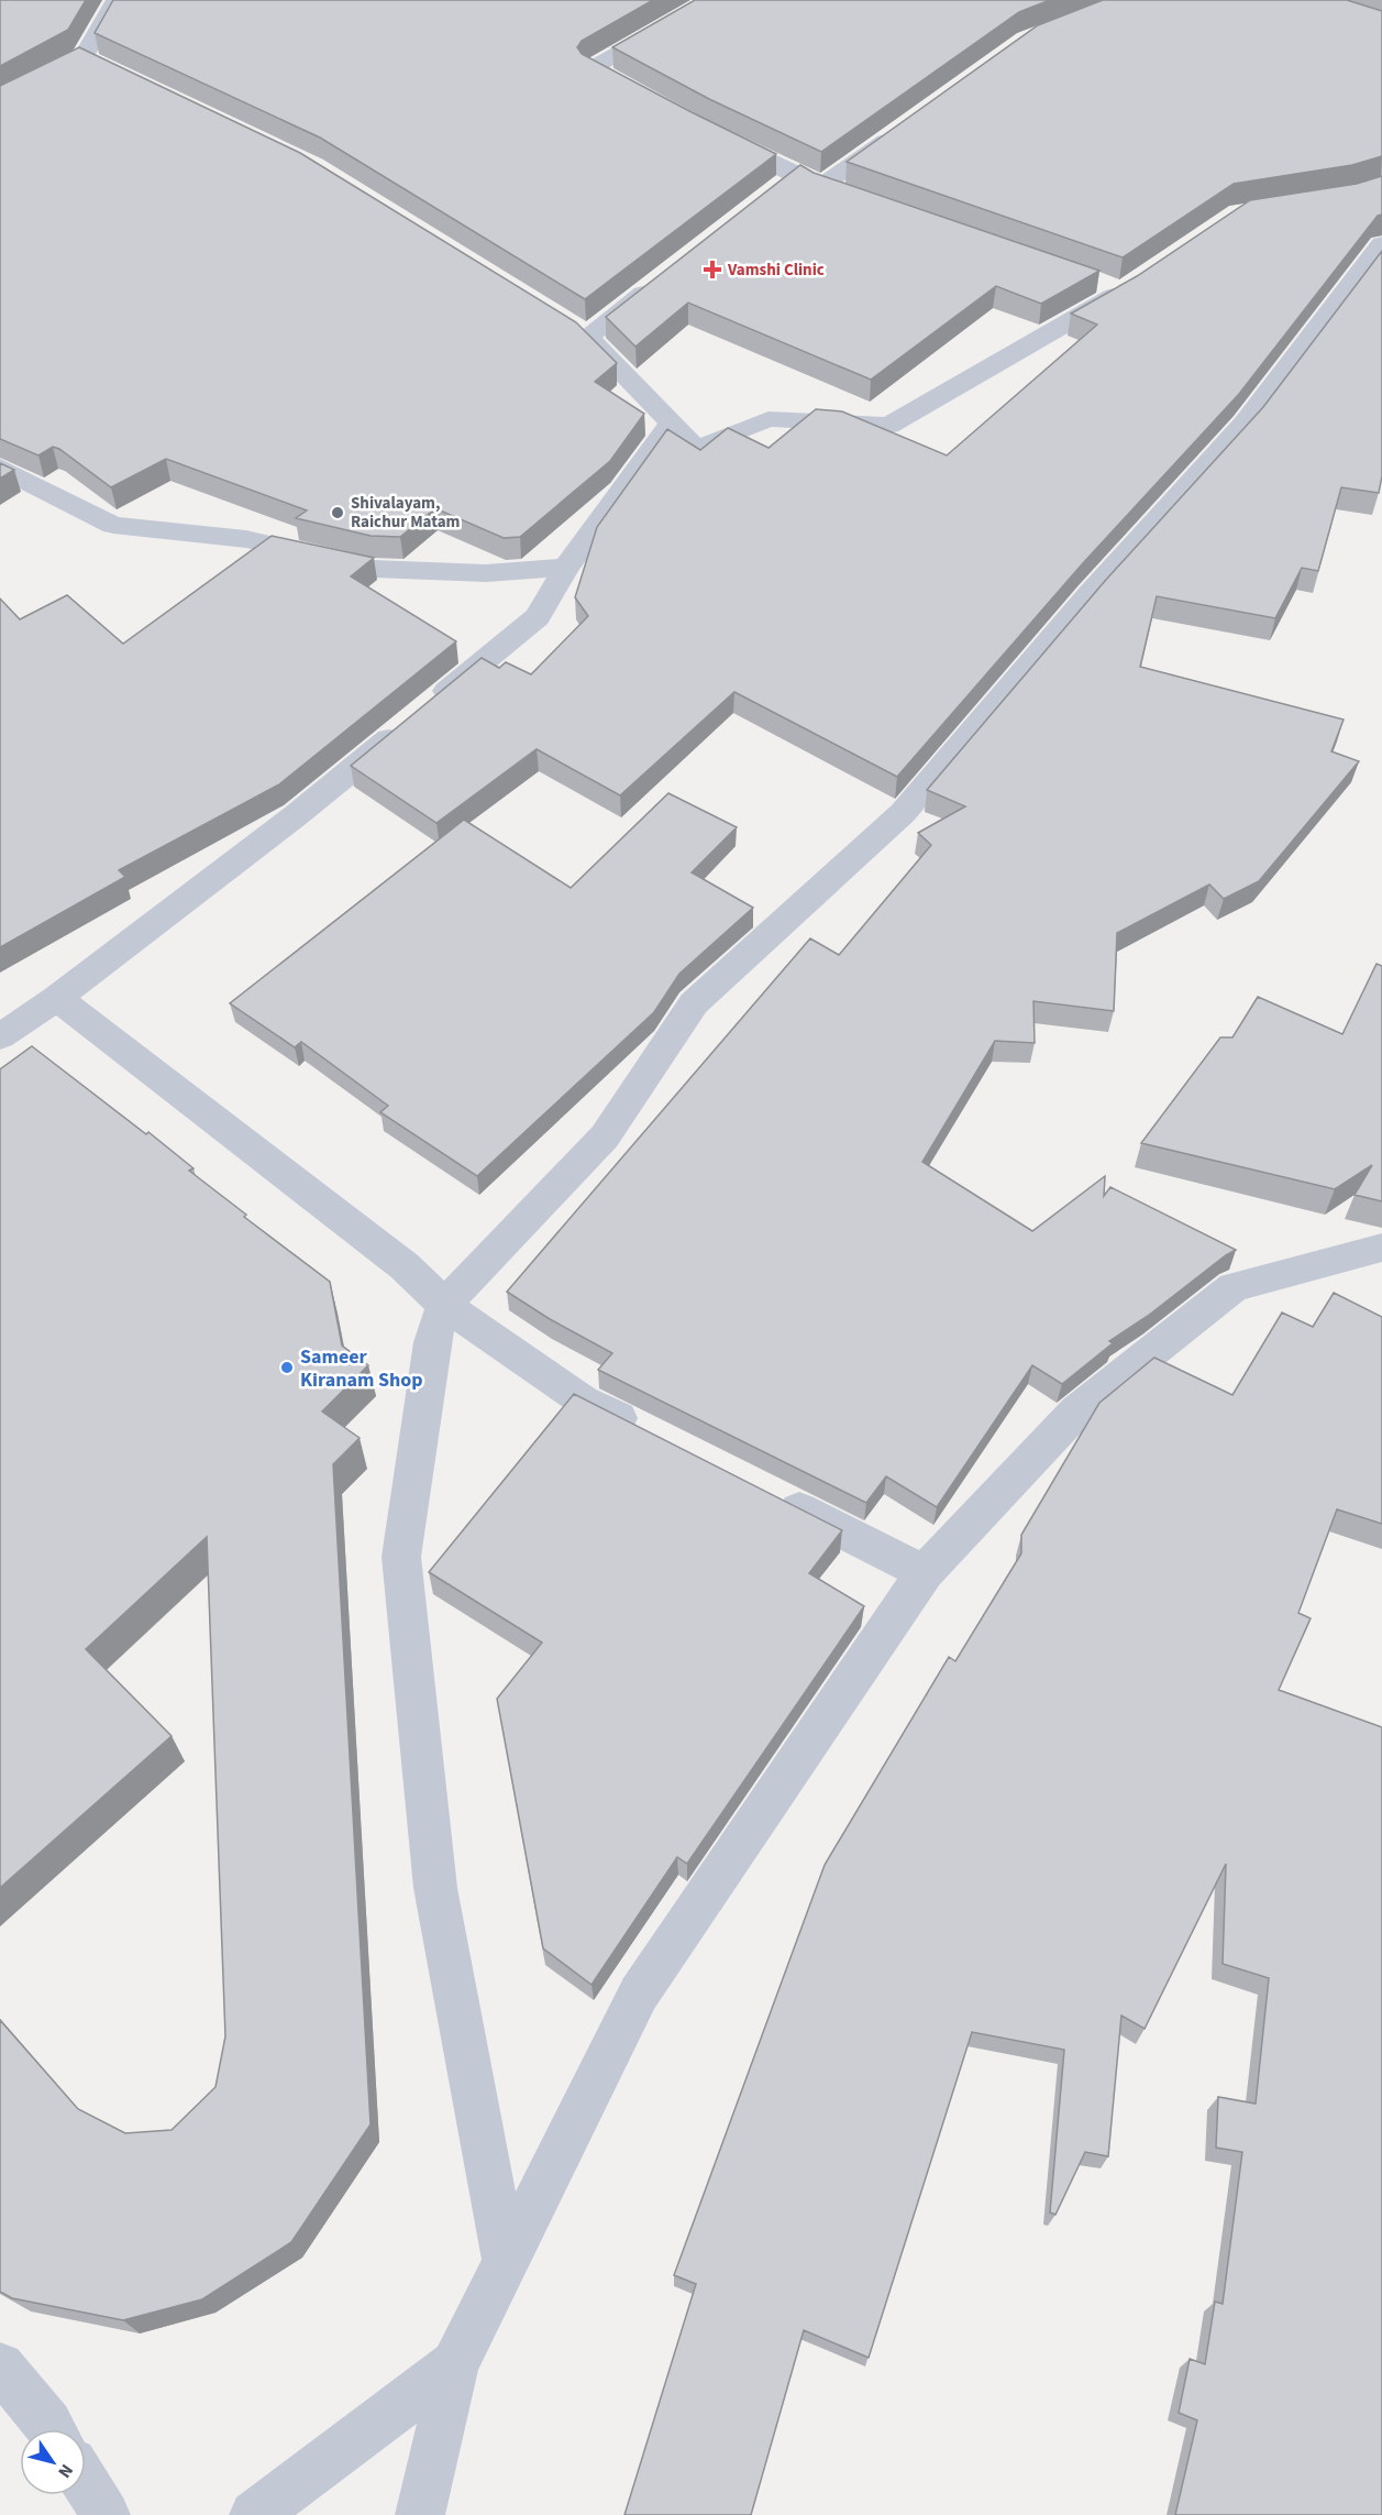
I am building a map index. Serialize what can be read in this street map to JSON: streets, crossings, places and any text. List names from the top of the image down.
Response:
{
  "places": {
    "health": ["Vamshi Clinic"],
    "other": ["Shivalayam, Raichur Matam", "Sameer Kiranam Shop"]
  },
  "north": "bottom right"
}
